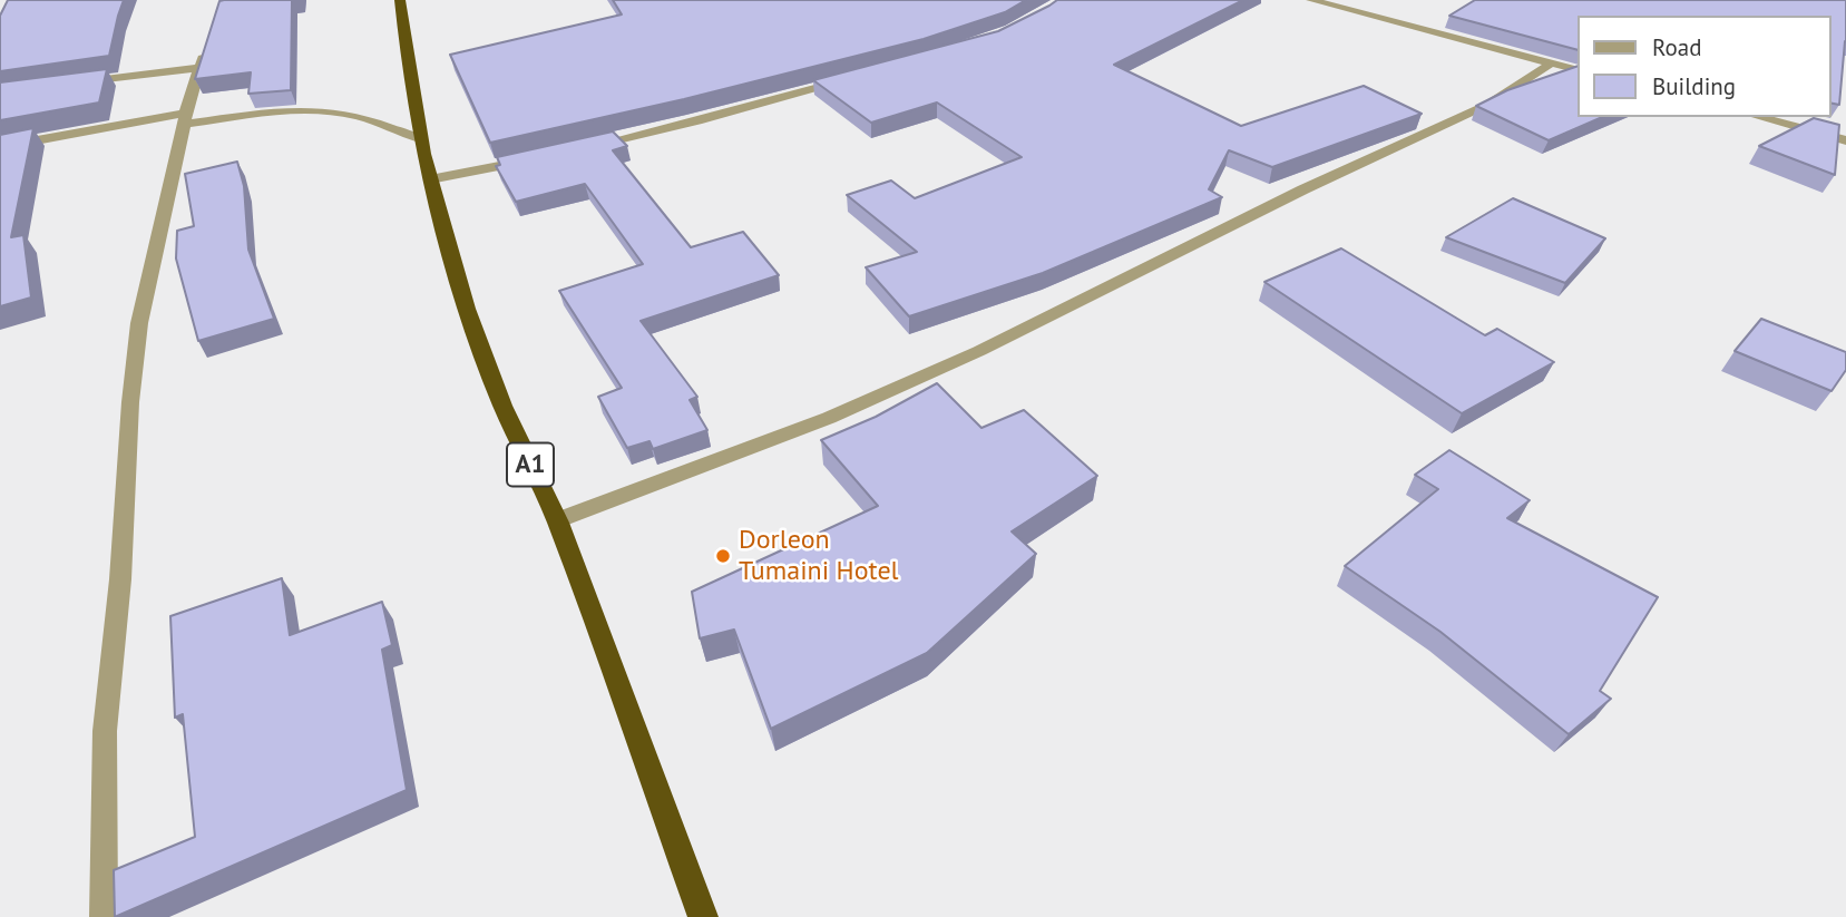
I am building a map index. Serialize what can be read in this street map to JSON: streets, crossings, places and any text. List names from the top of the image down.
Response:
{
  "streets": {
    "highway": ["A1"]
  },
  "places": ["Dorleon Tumaini Hotel"],
  "legend": ["Road", "Building"]
}
